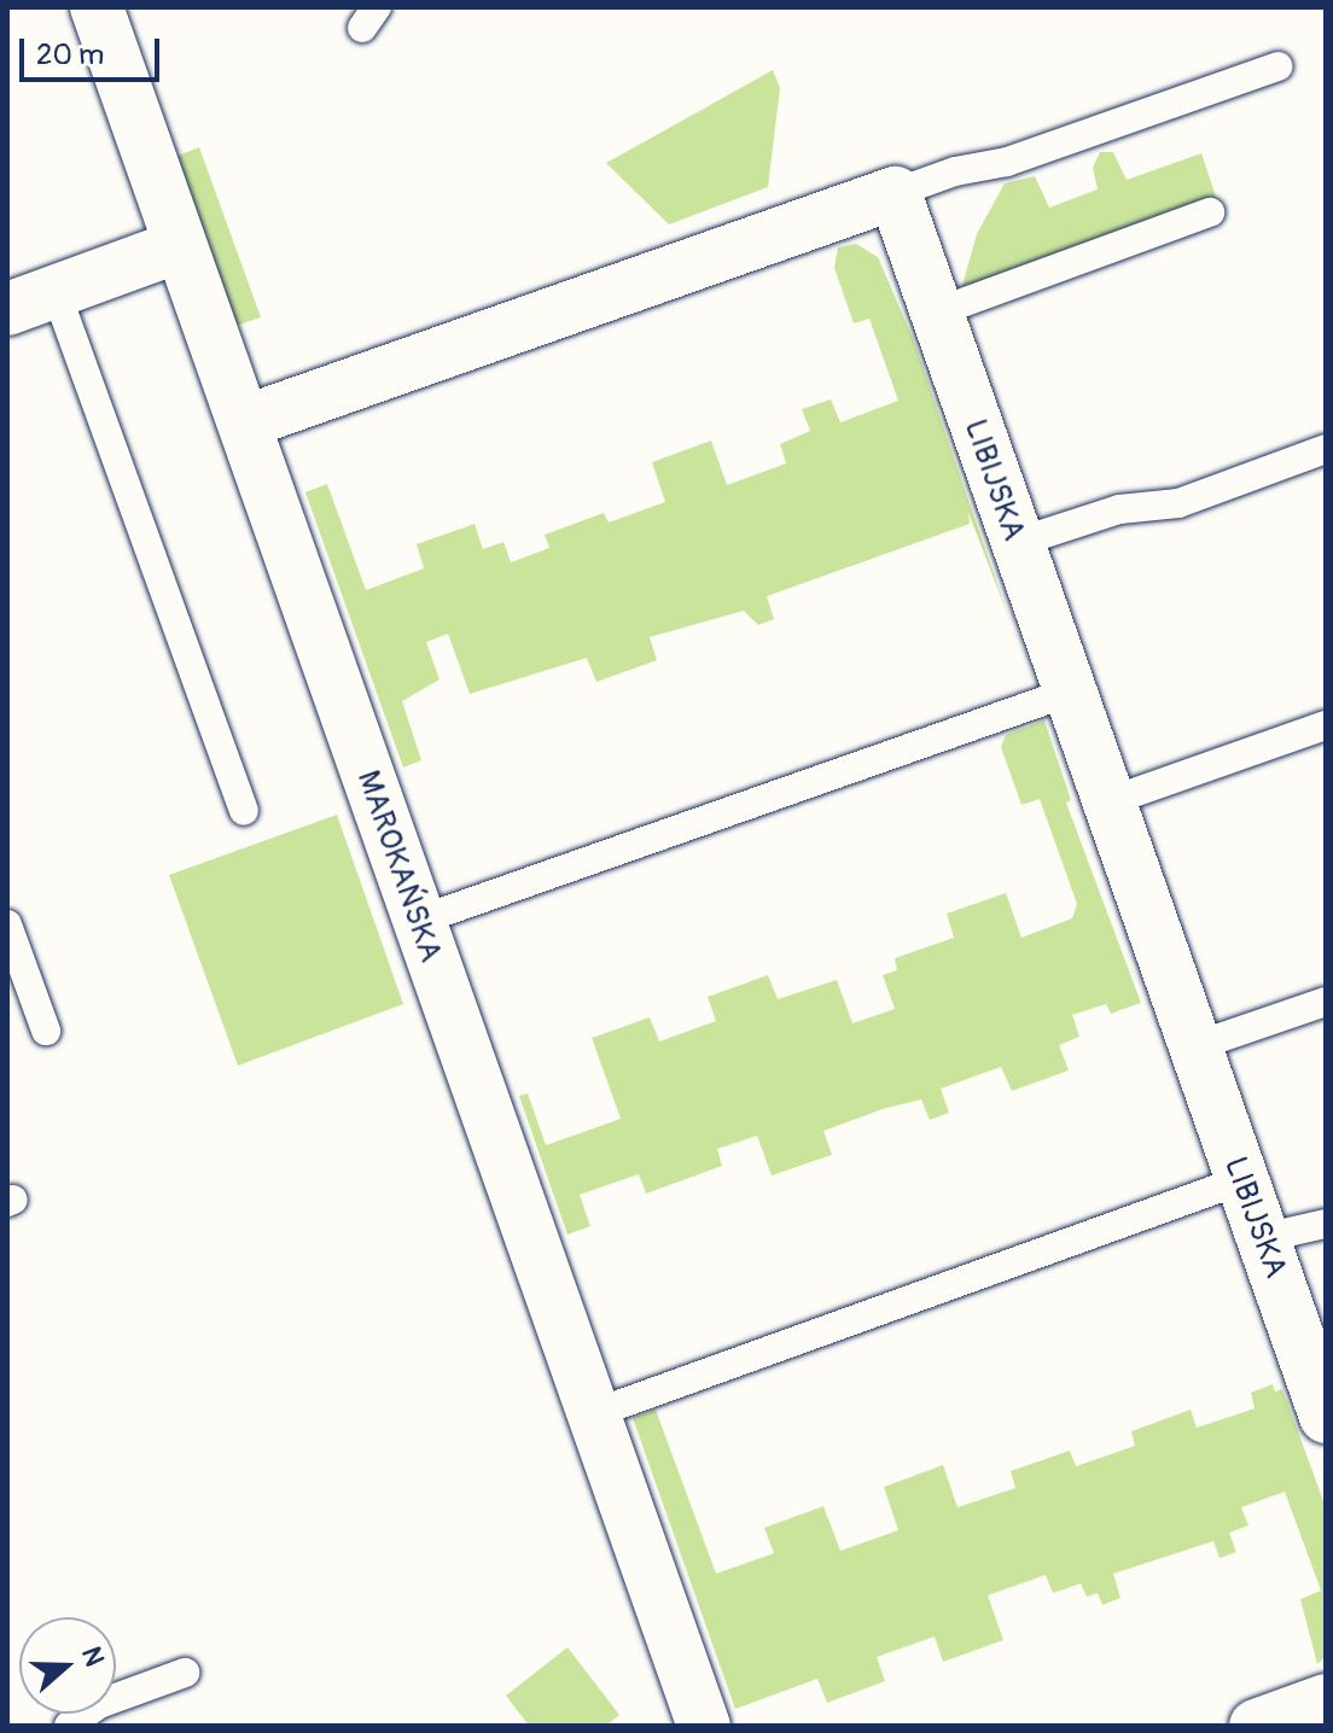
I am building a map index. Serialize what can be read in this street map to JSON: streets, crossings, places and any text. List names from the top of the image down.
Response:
{
  "streets": {
    "street": ["LIBIJSKA", "MAROKAŃSKA"]
  },
  "scale_bar": "20 m",
  "north": "right"
}
